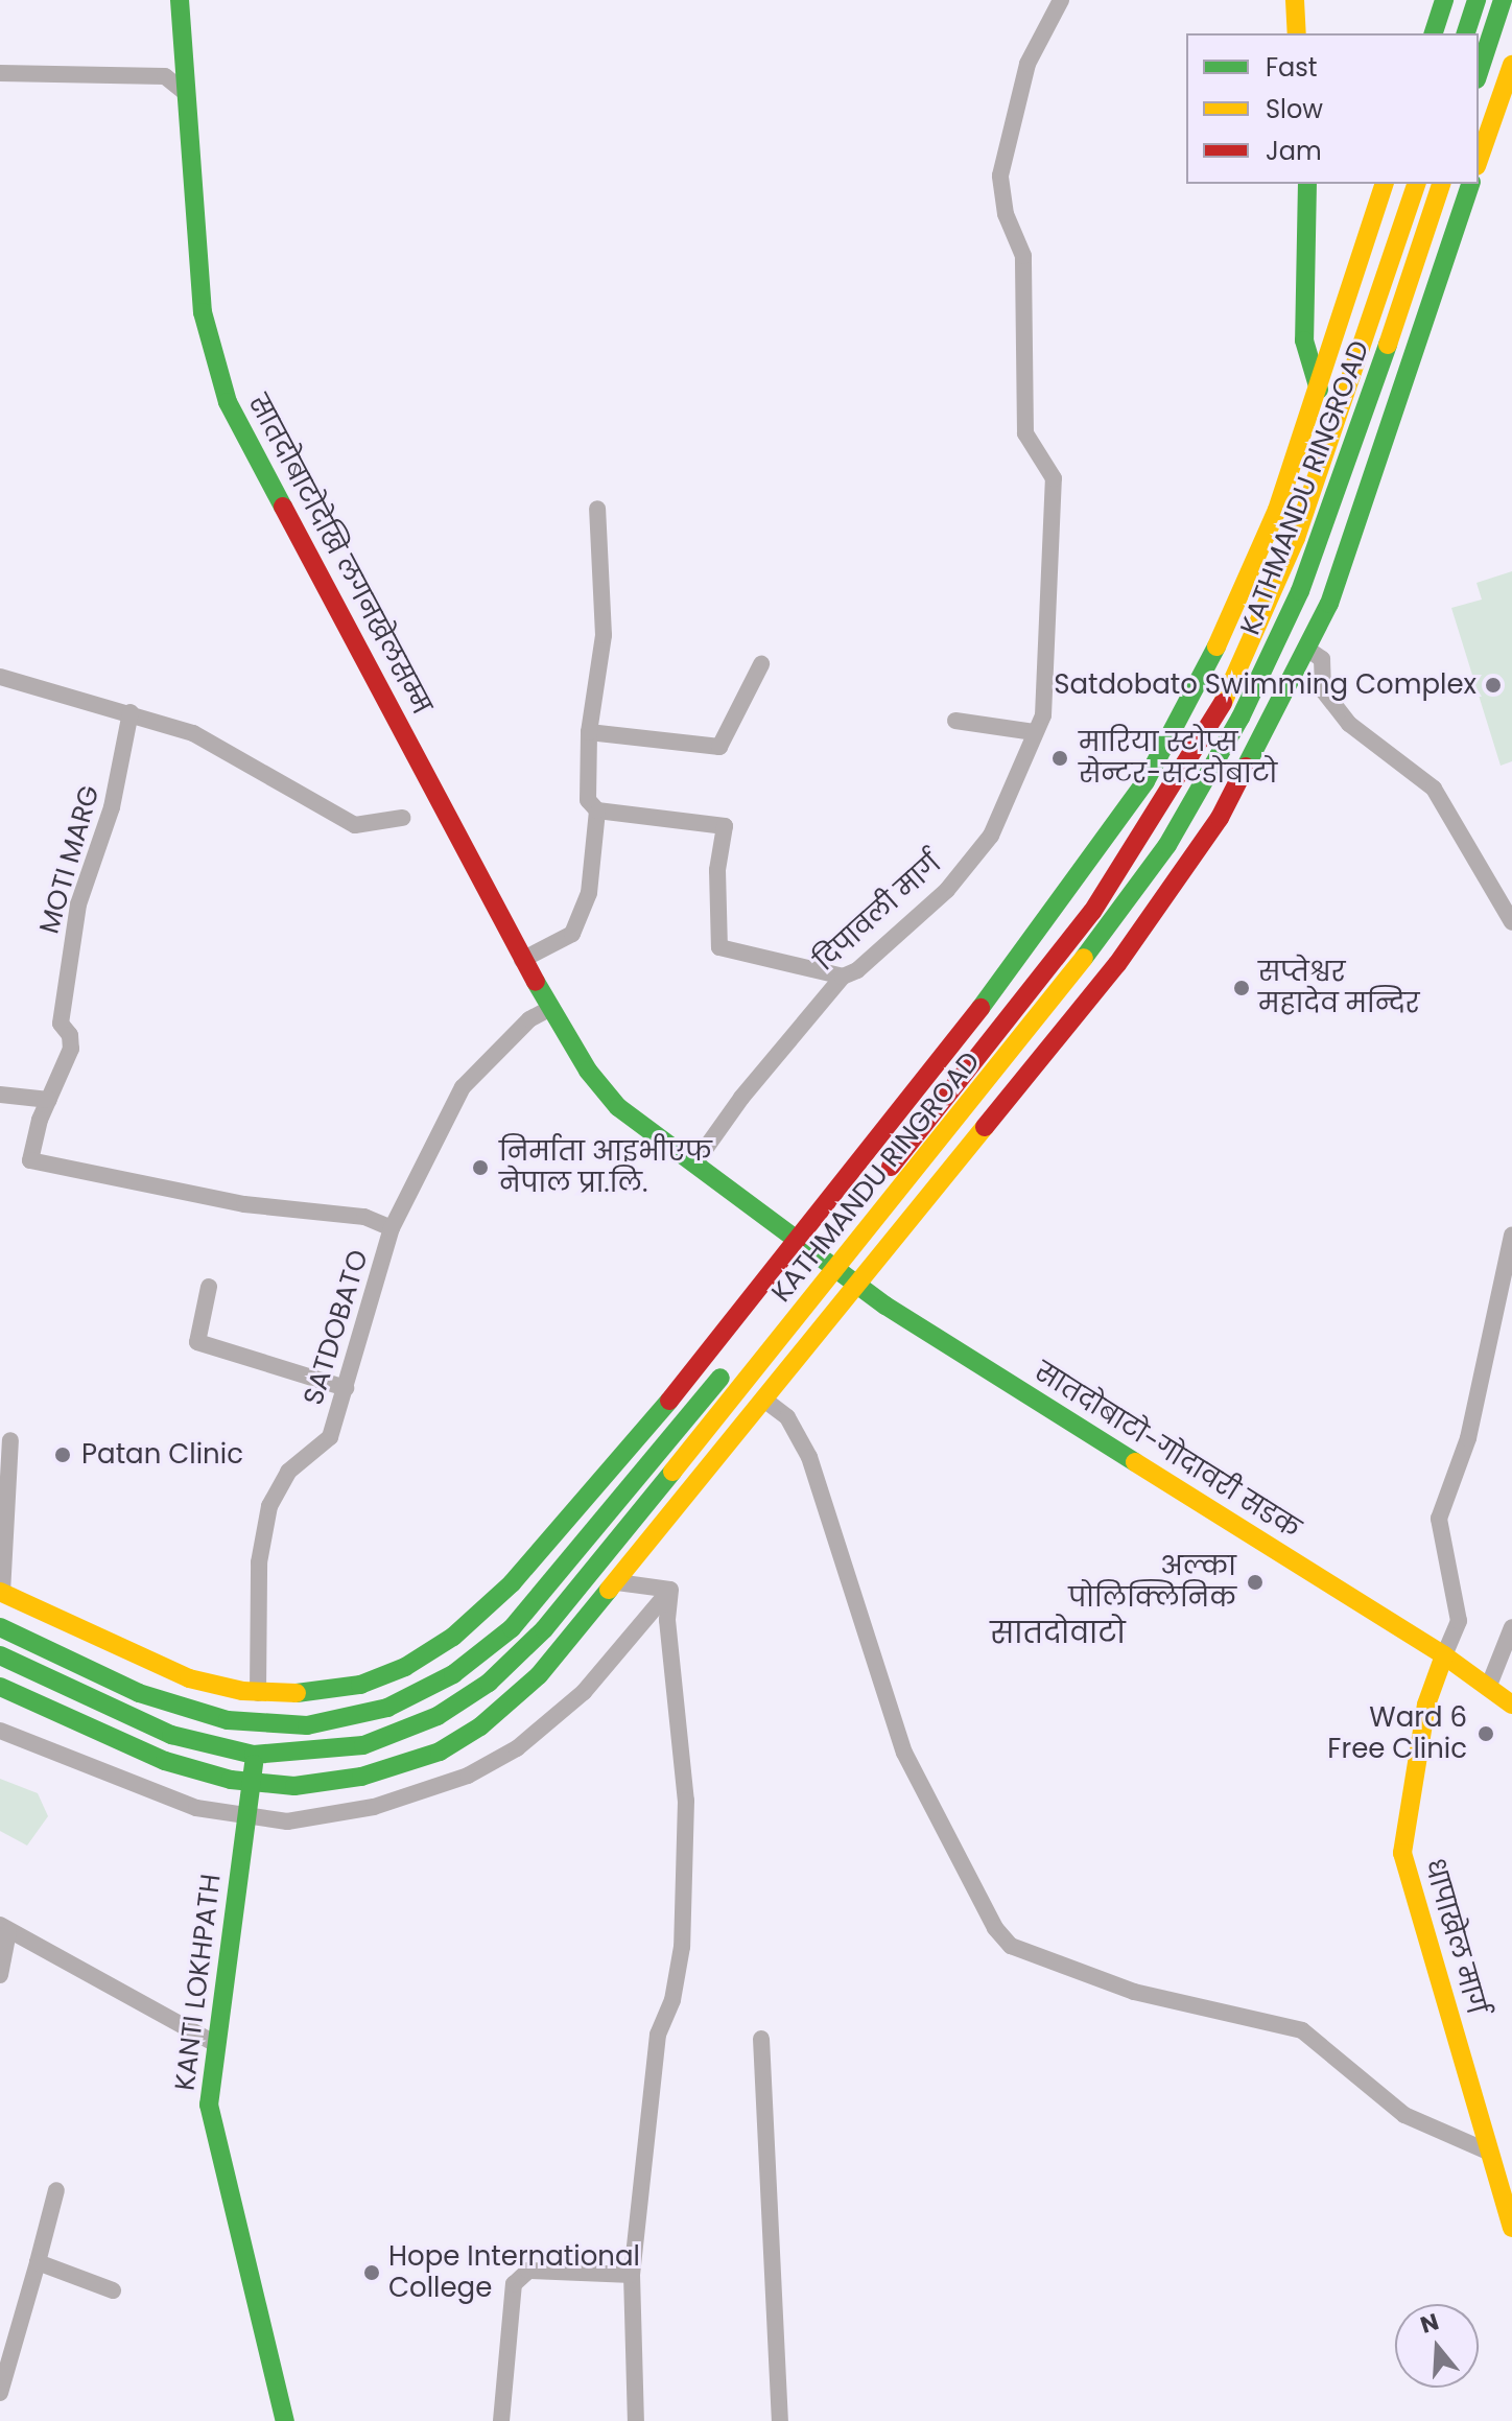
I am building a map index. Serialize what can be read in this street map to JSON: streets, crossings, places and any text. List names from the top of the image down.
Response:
{
  "streets": {
    "main road": [
      "KATHMANDU RINGROAD",
      "सातदोबाटोदेखि लगनखेलसम्म",
      "सातदोबाटो-गोदावरी सडक",
      "धापाखेल मार्ग",
      "KANTI LOKHPATH"
    ],
    "street": ["MOTI MARG", "दिपावली मार्ग", "SATDOBATO"]
  },
  "crossings": [
    ["KATHMANDU RINGROAD", "सातदोबाटो-गोदावरी सडक"],
    ["KATHMANDU RINGROAD", "KANTI LOKHPATH"],
    ["सातदोबाटोदेखि लगनखेलसम्म", "दिपावली मार्ग"],
    ["सातदोबाटोदेखि लगनखेलसम्म", "SATDOBATO"],
    ["सातदोबाटोदेखि लगनखेलसम्म", "सातदोबाटो-गोदावरी सडक"],
    ["MOTI MARG", "SATDOBATO"],
    ["दिपावली मार्ग", "सातदोबाटो-गोदावरी सडक"],
    ["SATDOBATO", "KANTI LOKHPATH"],
    ["सातदोबाटो-गोदावरी सडक", "धापाखेल मार्ग"]
  ],
  "districts": ["सातदोवाटो"],
  "places": [
    "Satdobato Swimming Complex",
    "मारिया स्टोप्स सेन्टर-सटडोबाटो",
    "सप्तेश्वर महादेव मन्दिर",
    "निर्माता आइभीएफ नेपाल प्रा.लि.",
    "Patan Clinic",
    "अल्का पोलिक्लिनिक",
    "Ward 6 Free Clinic",
    "Hope International College"
  ],
  "legend": ["Fast", "Slow", "Jam"],
  "north": "top"
}
